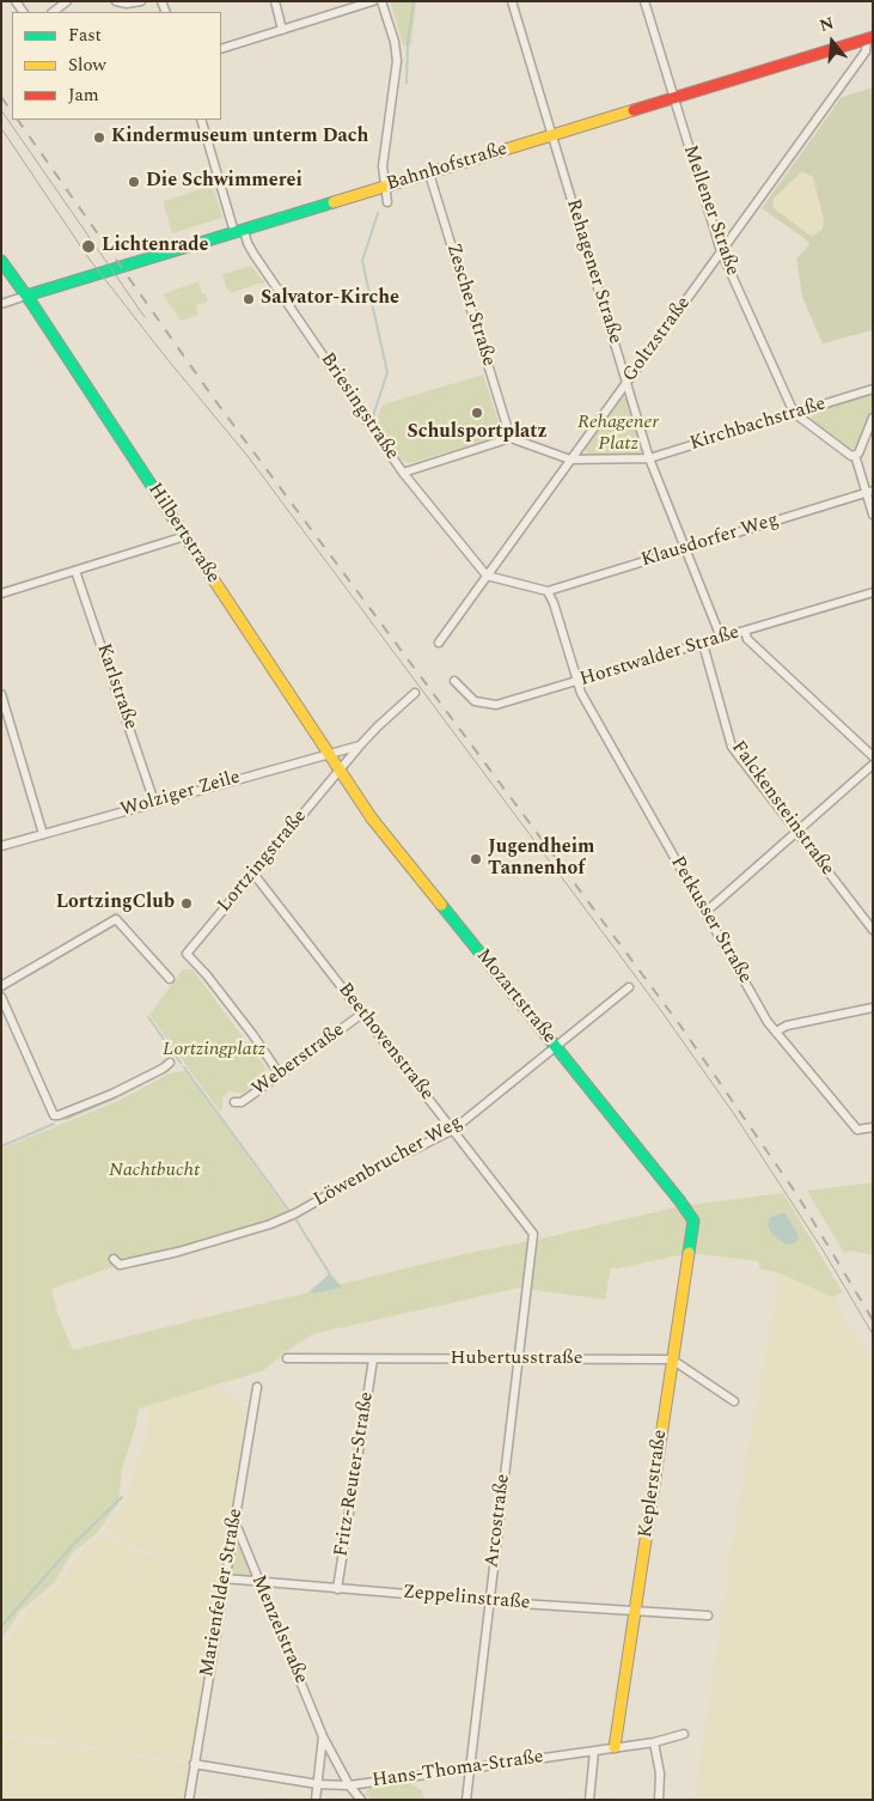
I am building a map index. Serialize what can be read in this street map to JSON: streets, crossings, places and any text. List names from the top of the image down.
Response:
{
  "streets": {
    "street": [
      "Bahnhofstraße",
      "Mellener Straße",
      "Rehagener Straße",
      "Zescher Straße",
      "Goltzstraße",
      "Briesingstraße",
      "Kirchbachstraße",
      "Hilbertstraße",
      "Klausdorfer Weg",
      "Horstwalder Straße",
      "Karlstraße",
      "Wolziger Zeile",
      "Falckensteinstraße",
      "Lortzingstraße",
      "Petkusser Straße",
      "Mozartstraße",
      "Beethovenstraße",
      "Weberstraße",
      "Löwenbrucher Weg",
      "Hubertusstraße",
      "Fritz-Reuter-Straße",
      "Keplerstraße",
      "Arcostraße",
      "Marienfelder Straße",
      "Zeppelinstraße",
      "Menzelstraße",
      "Hans-Thoma-Straße"
    ]
  },
  "crossings": [
    ["Bahnhofstraße", "Mellener Straße"],
    ["Bahnhofstraße", "Rehagener Straße"],
    ["Bahnhofstraße", "Zescher Straße"],
    ["Bahnhofstraße", "Goltzstraße"],
    ["Bahnhofstraße", "Briesingstraße"],
    ["Bahnhofstraße", "Hilbertstraße"],
    ["Mellener Straße", "Goltzstraße"],
    ["Mellener Straße", "Kirchbachstraße"],
    ["Rehagener Straße", "Goltzstraße"],
    ["Rehagener Straße", "Kirchbachstraße"],
    ["Rehagener Straße", "Klausdorfer Weg"],
    ["Rehagener Straße", "Horstwalder Straße"],
    ["Goltzstraße", "Briesingstraße"],
    ["Goltzstraße", "Kirchbachstraße"],
    ["Hilbertstraße", "Wolziger Zeile"],
    ["Hilbertstraße", "Lortzingstraße"],
    ["Hilbertstraße", "Mozartstraße"],
    ["Klausdorfer Weg", "Petkusser Straße"],
    ["Horstwalder Straße", "Falckensteinstraße"],
    ["Horstwalder Straße", "Petkusser Straße"],
    ["Karlstraße", "Wolziger Zeile"],
    ["Lortzingstraße", "Mozartstraße"],
    ["Lortzingstraße", "Beethovenstraße"],
    ["Lortzingstraße", "Weberstraße"],
    ["Mozartstraße", "Löwenbrucher Weg"],
    ["Mozartstraße", "Keplerstraße"],
    ["Beethovenstraße", "Weberstraße"],
    ["Beethovenstraße", "Löwenbrucher Weg"],
    ["Beethovenstraße", "Arcostraße"],
    ["Hubertusstraße", "Fritz-Reuter-Straße"],
    ["Hubertusstraße", "Keplerstraße"],
    ["Hubertusstraße", "Arcostraße"],
    ["Fritz-Reuter-Straße", "Zeppelinstraße"],
    ["Keplerstraße", "Zeppelinstraße"],
    ["Keplerstraße", "Hans-Thoma-Straße"],
    ["Arcostraße", "Zeppelinstraße"],
    ["Arcostraße", "Hans-Thoma-Straße"],
    ["Marienfelder Straße", "Zeppelinstraße"],
    ["Marienfelder Straße", "Menzelstraße"],
    ["Marienfelder Straße", "Hans-Thoma-Straße"],
    ["Zeppelinstraße", "Menzelstraße"],
    ["Menzelstraße", "Hans-Thoma-Straße"]
  ],
  "parks": ["Rehagener Platz", "Lortzingplatz", "Nachtbucht"],
  "places": [
    "Kindermuseum unterm Dach",
    "Die Schwimmerei",
    "Lichtenrade",
    "Salvator-Kirche",
    "Schulsportplatz",
    "Jugendheim Tannenhof",
    "LortzingClub"
  ],
  "legend": ["Fast", "Slow", "Jam"],
  "north": "top"
}
